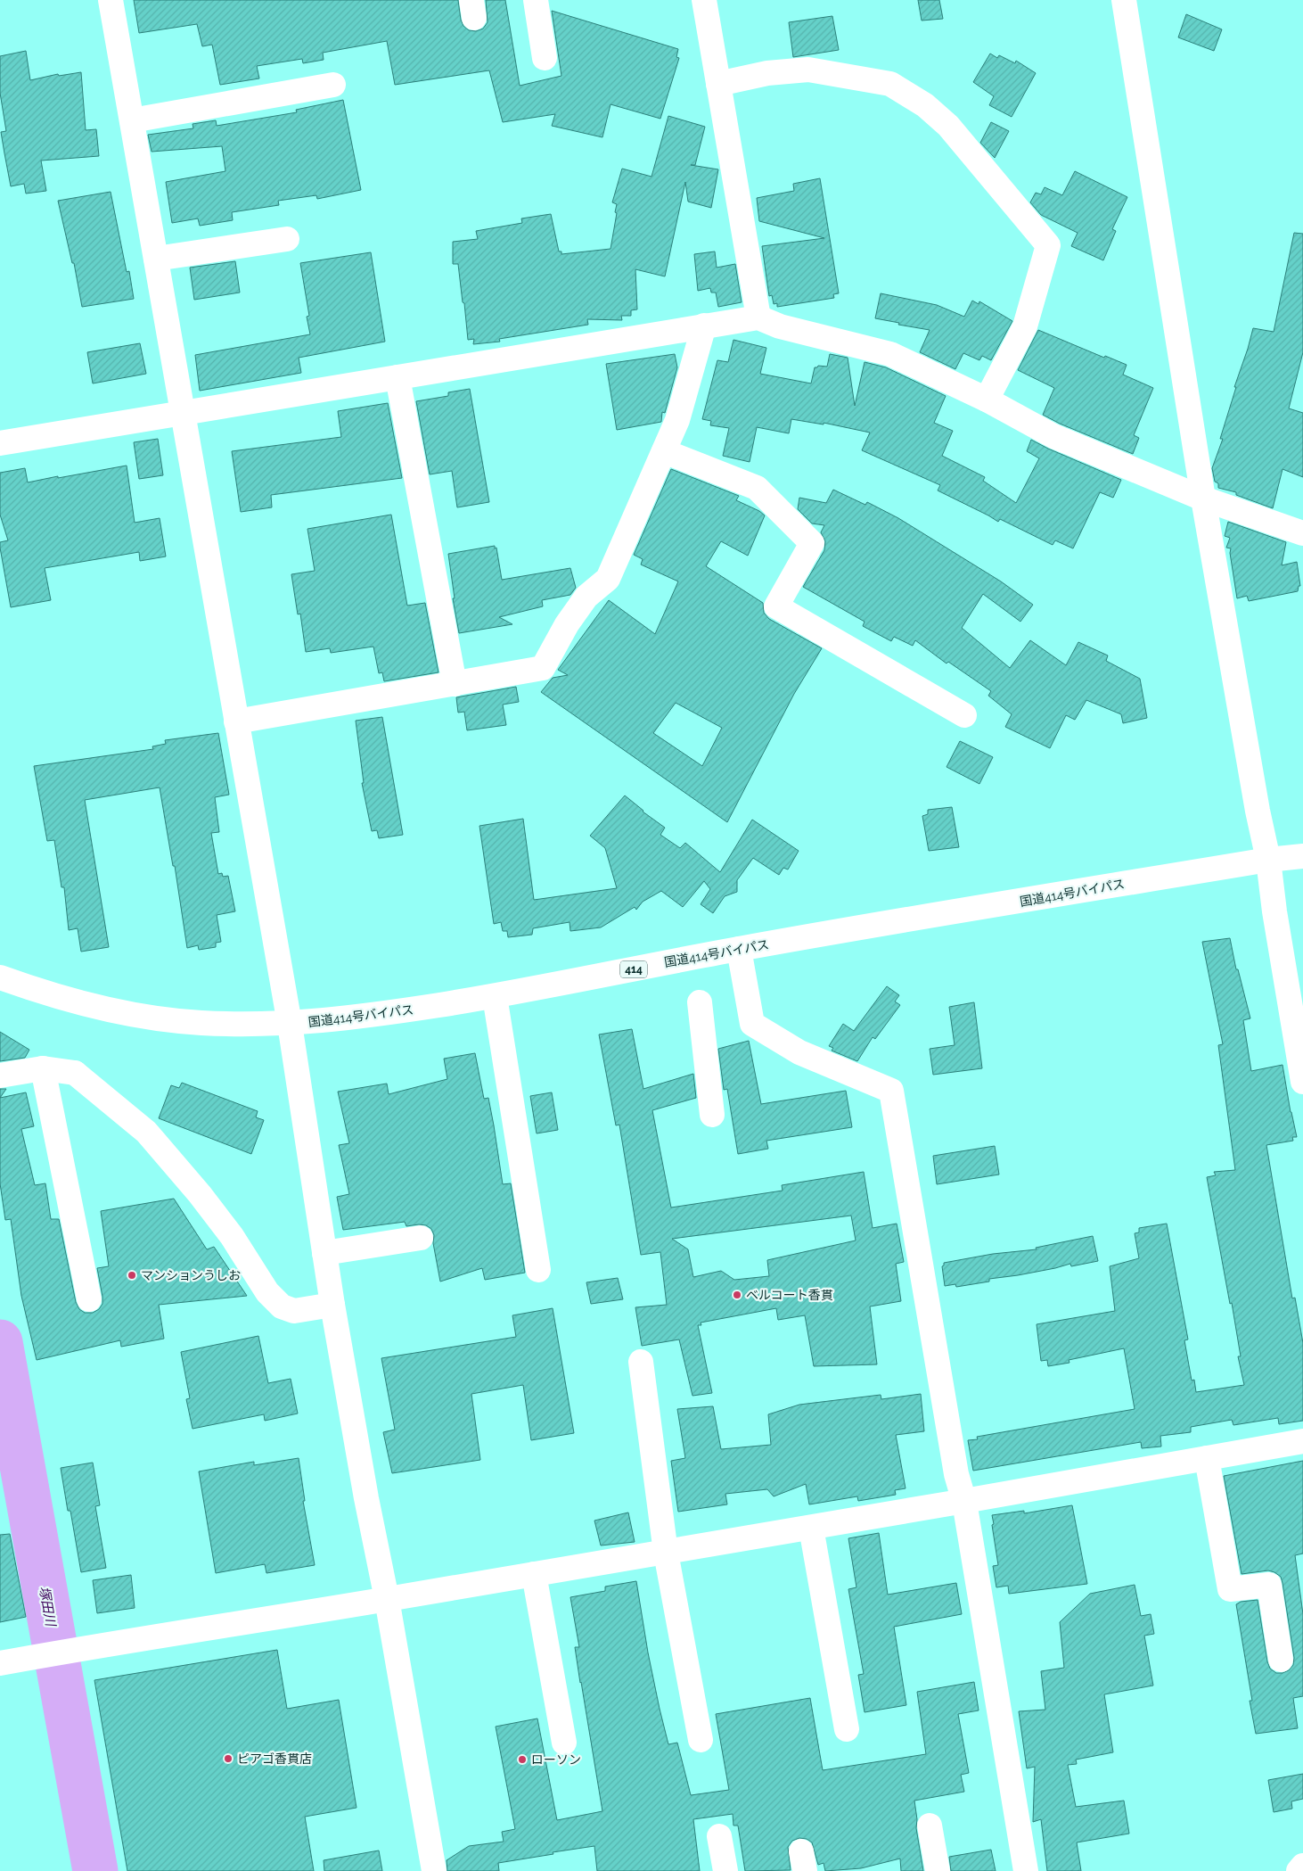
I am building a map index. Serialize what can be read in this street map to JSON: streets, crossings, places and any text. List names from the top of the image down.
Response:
{
  "streets": {
    "main road": ["国道414号バイパス", "414"]
  },
  "water": ["塚田川"],
  "places": [
    "マンションうしお",
    "ベルコート香貫",
    "ピアゴ香貫店",
    "ローソン"
  ]
}
